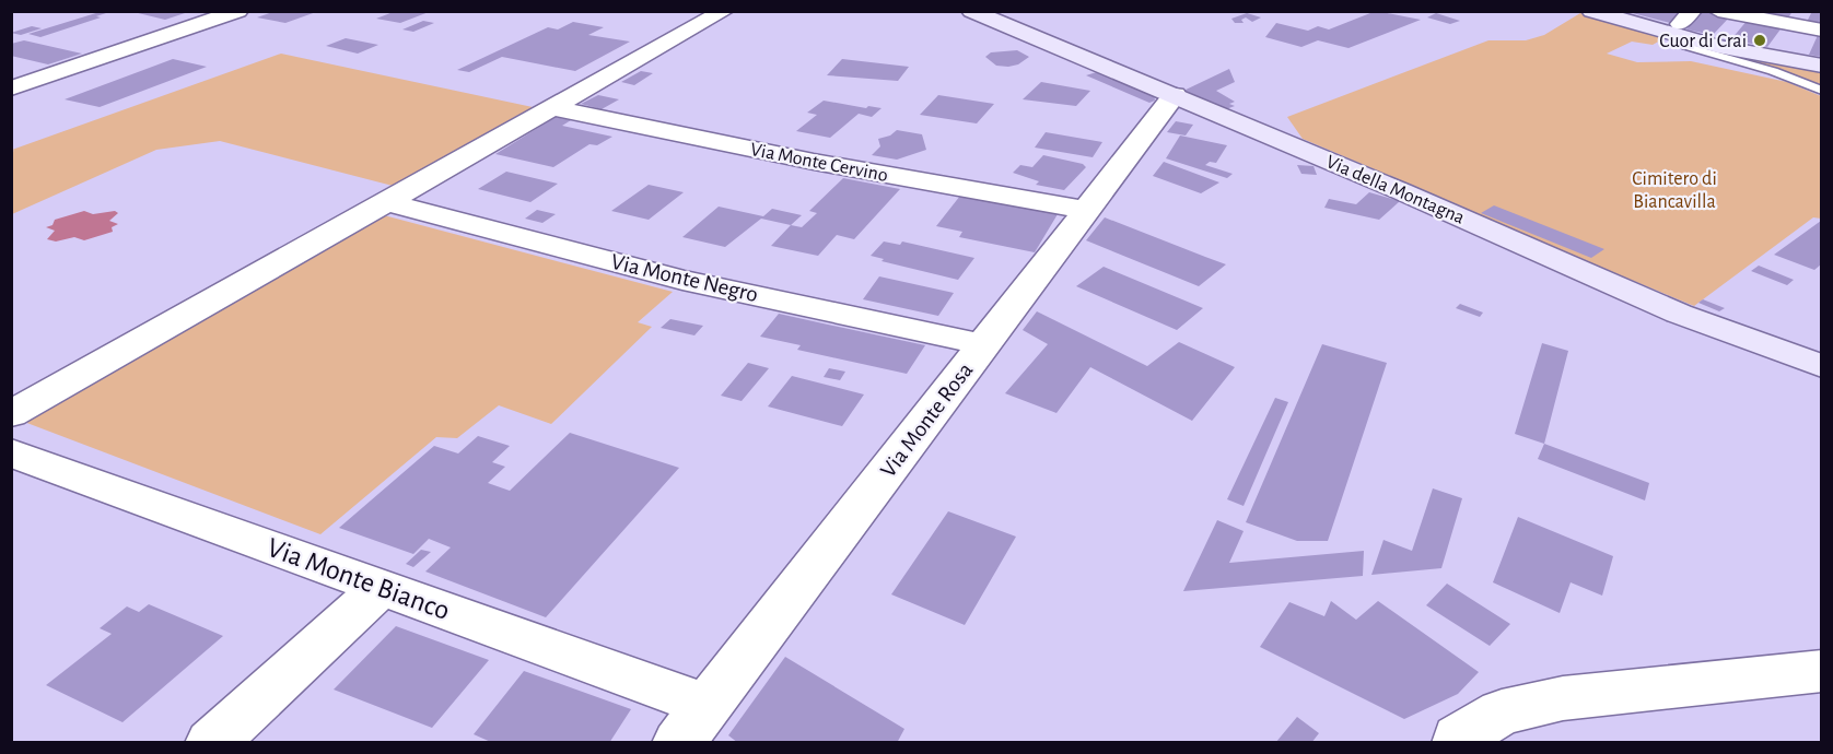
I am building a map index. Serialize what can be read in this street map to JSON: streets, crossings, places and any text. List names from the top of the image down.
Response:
{
  "streets": {
    "street": [
      "Via Monte Cervino",
      "Via della Montagna",
      "Via Monte Negro",
      "Via Monte Rosa",
      "Via Monte Bianco"
    ]
  },
  "crossings": [
    ["Via Monte Cervino", "Via Monte Rosa"],
    ["Via della Montagna", "Via Monte Rosa"],
    ["Via Monte Negro", "Via Monte Rosa"],
    ["Via Monte Rosa", "Via Monte Bianco"]
  ],
  "parks": ["Cimitero di Biancavilla"],
  "places": ["Cuor di Crai"]
}
